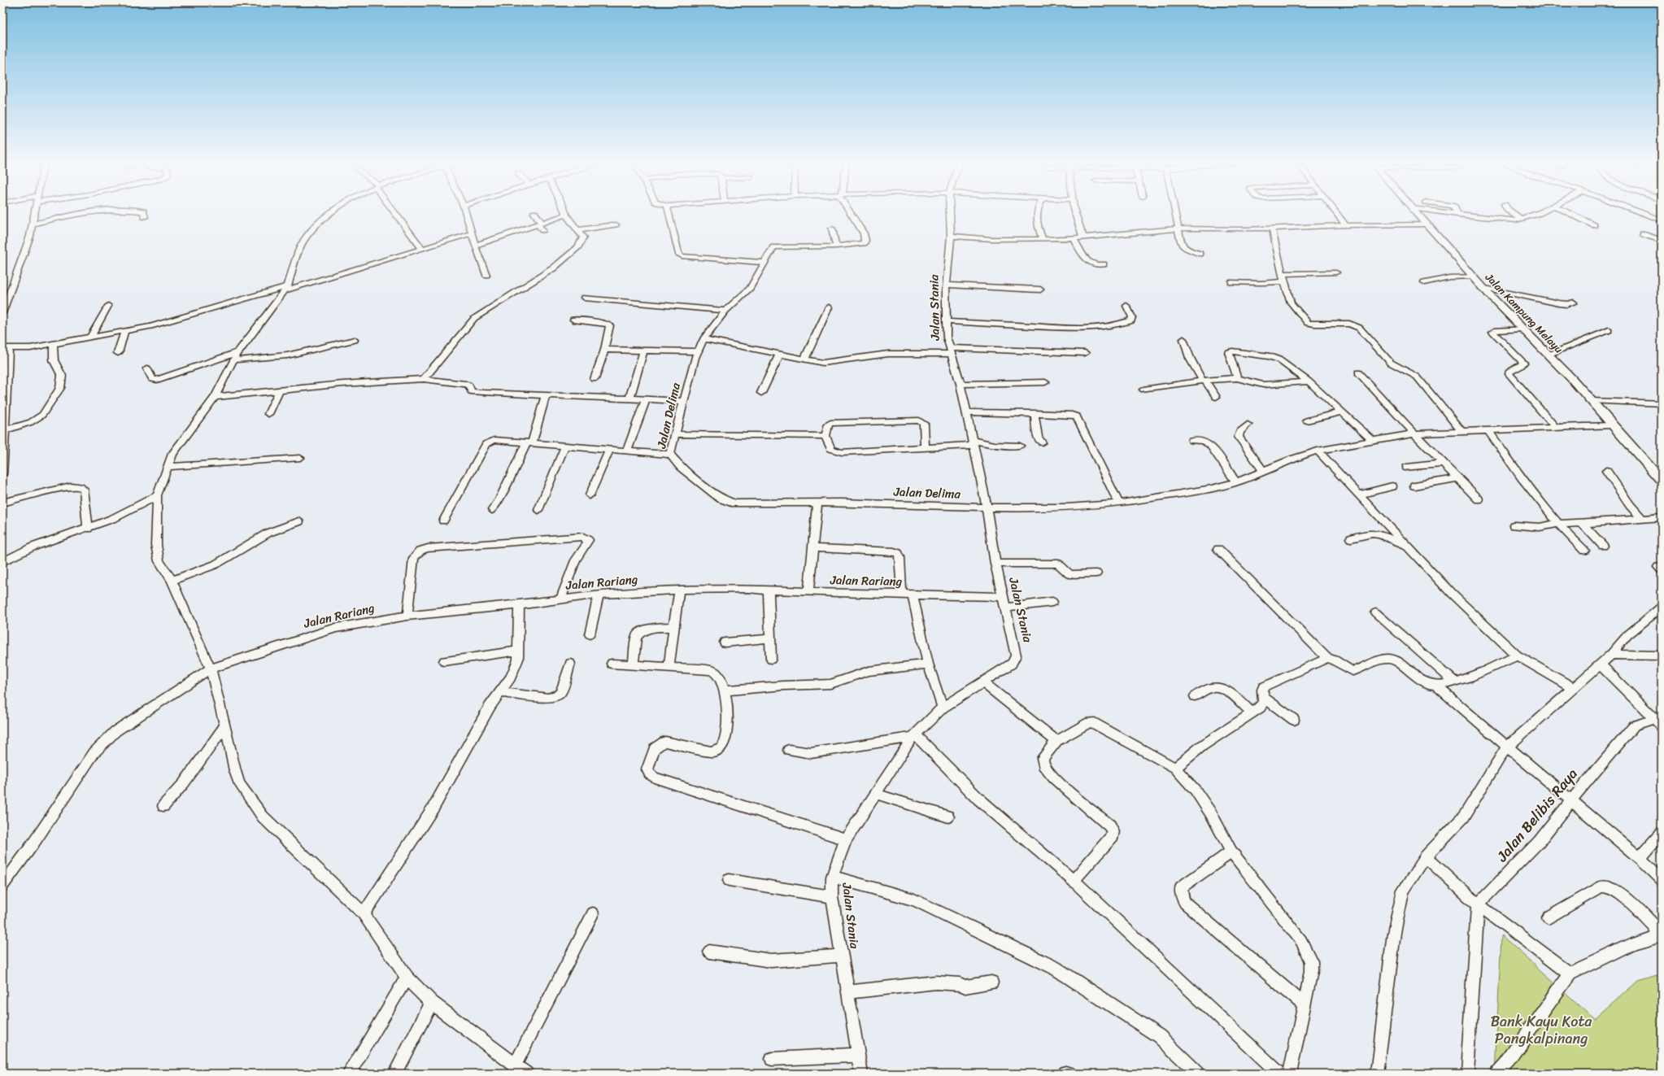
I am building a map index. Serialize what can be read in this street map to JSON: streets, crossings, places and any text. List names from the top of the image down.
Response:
{
  "streets": {
    "main road": ["Jalan Kampung Melayu"],
    "street": [
      "Jalan Stania",
      "Jalan Delima",
      "Jalan Rariang",
      "Jalan Belibis Raya"
    ]
  },
  "crossings": [
    ["Jalan Stania", "Jalan Delima"],
    ["Jalan Stania", "Jalan Rariang"],
    ["Jalan Kampung Melayu", "Jalan Delima"]
  ],
  "parks": ["Bank Kayu Kota Pangkalpinang"]
}
